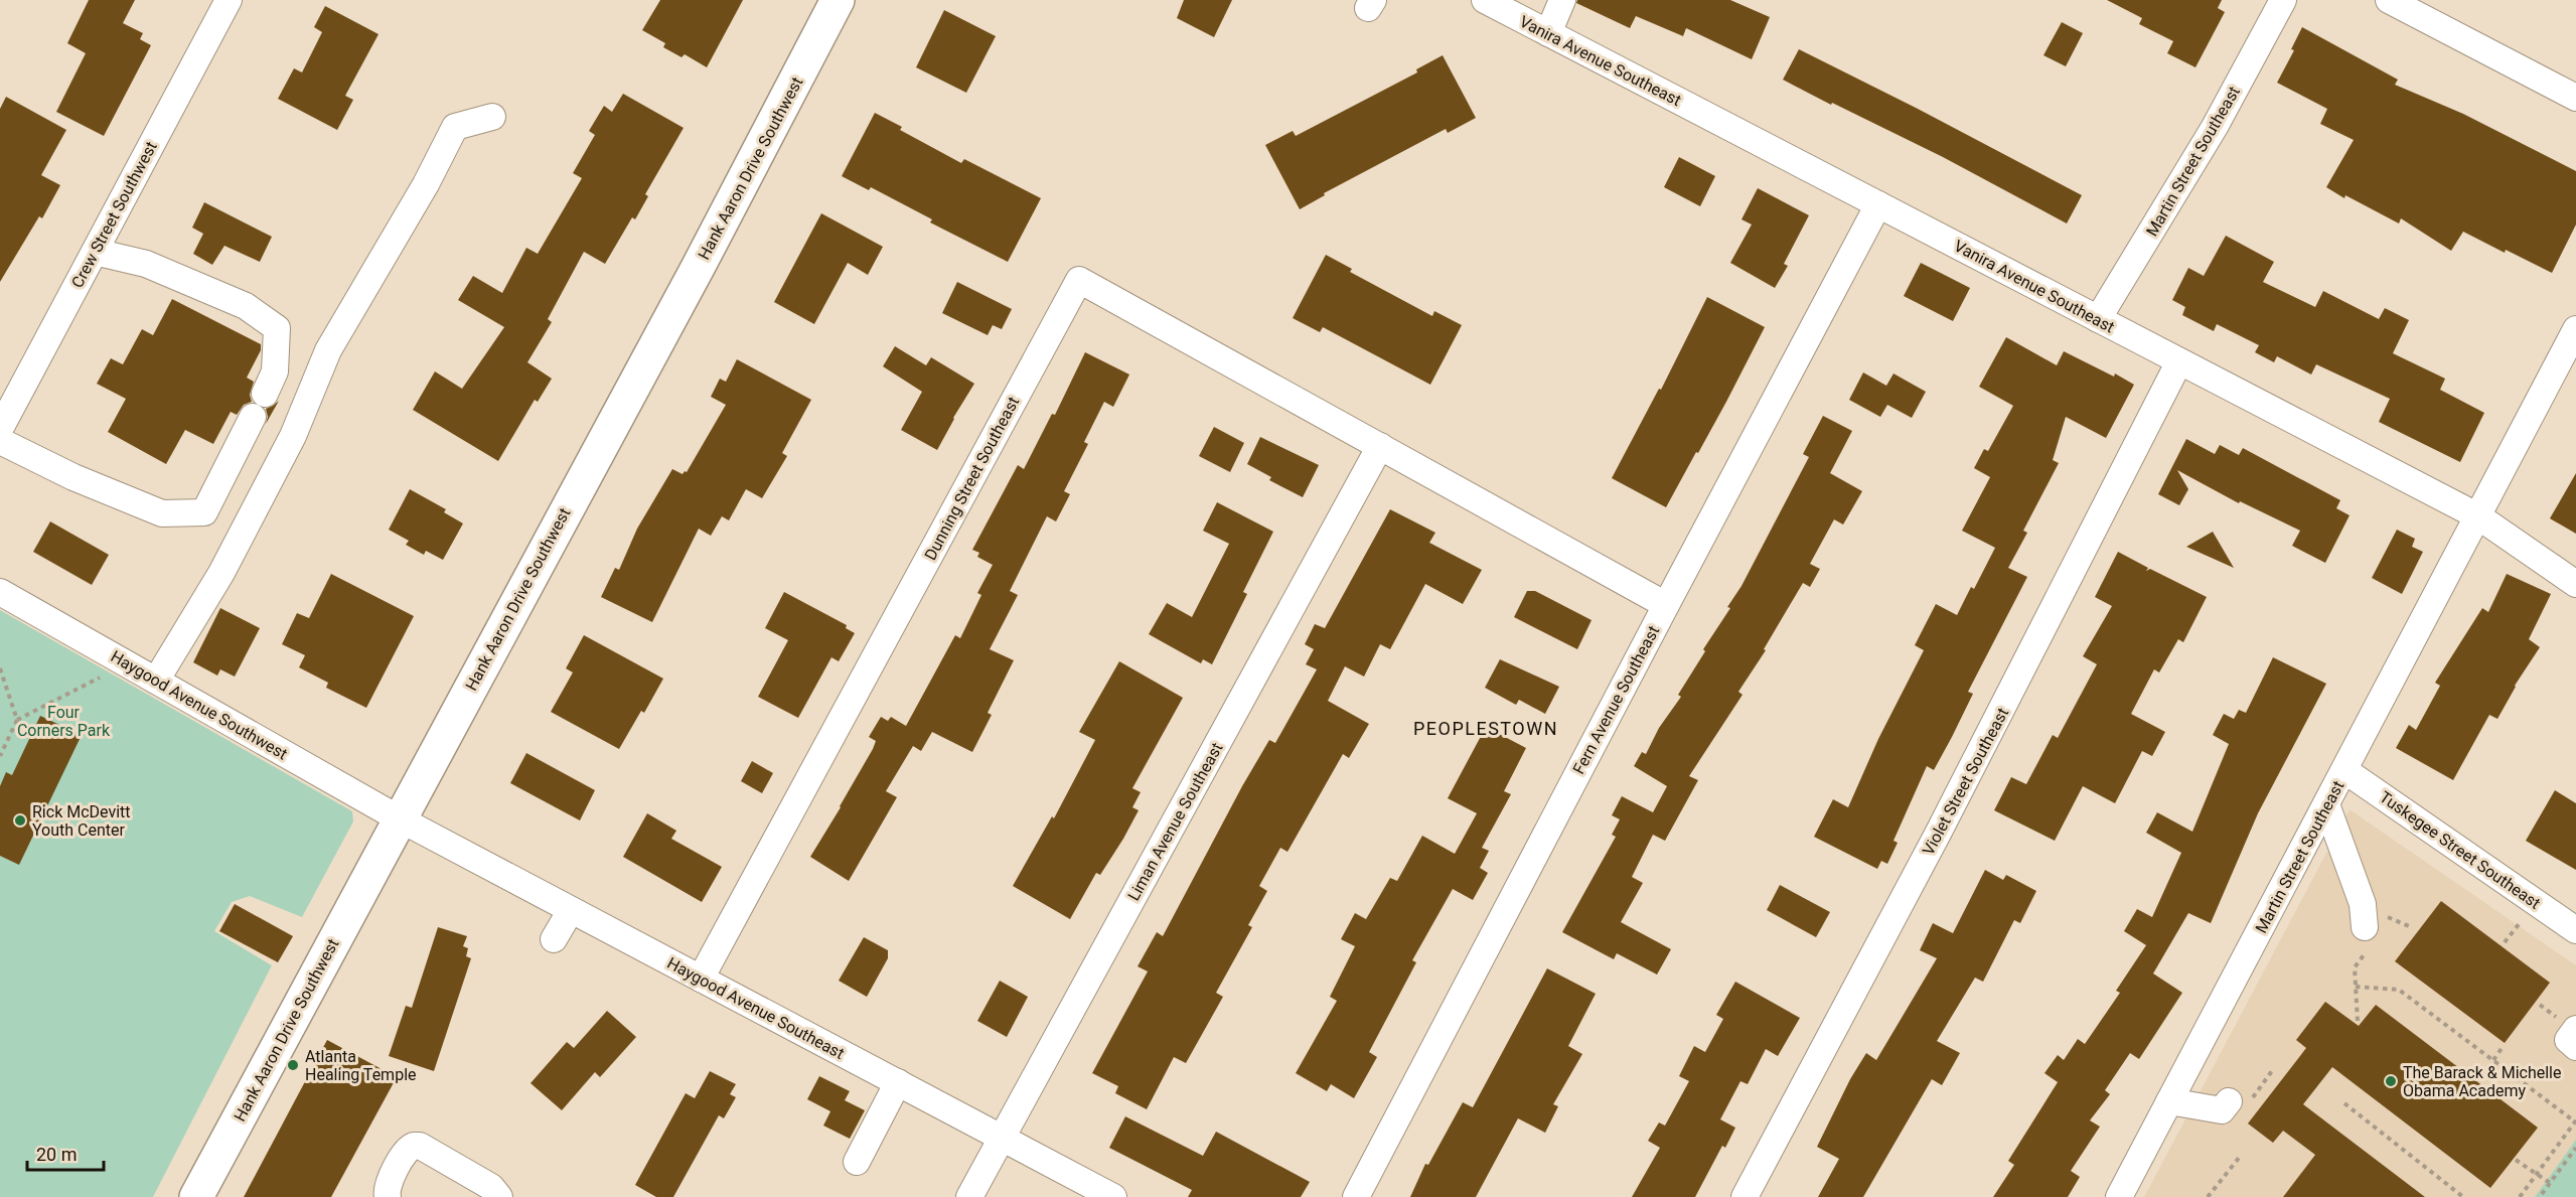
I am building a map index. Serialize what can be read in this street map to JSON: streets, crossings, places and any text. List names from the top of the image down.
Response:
{
  "streets": {
    "main road": ["Hank Aaron Drive Southwest"],
    "street": [
      "Vanira Avenue Southeast",
      "Martin Street Southeast",
      "Crew Street Southwest",
      "Dunning Street Southeast",
      "Fern Avenue Southeast",
      "Haygood Avenue Southwest",
      "Violet Street Southeast",
      "Liman Avenue Southeast",
      "Tuskegee Street Southeast",
      "Haygood Avenue Southeast"
    ]
  },
  "crossings": [
    ["Vanira Avenue Southeast", "Martin Street Southeast"],
    ["Vanira Avenue Southeast", "Fern Avenue Southeast"],
    ["Vanira Avenue Southeast", "Violet Street Southeast"],
    ["Martin Street Southeast", "Tuskegee Street Southeast"],
    ["Hank Aaron Drive Southwest", "Haygood Avenue Southwest"],
    ["Hank Aaron Drive Southwest", "Haygood Avenue Southeast"],
    ["Dunning Street Southeast", "Liman Avenue Southeast"],
    ["Dunning Street Southeast", "Haygood Avenue Southeast"],
    ["Haygood Avenue Southwest", "Haygood Avenue Southeast"],
    ["Liman Avenue Southeast", "Haygood Avenue Southeast"]
  ],
  "districts": ["PEOPLESTOWN"],
  "parks": ["Four Corners Park"],
  "places": ["Rick McDevitt Youth Center", "Atlanta Healing Temple", "The Barack & Michelle Obama Academy"],
  "scale_bar": "20 m"
}
